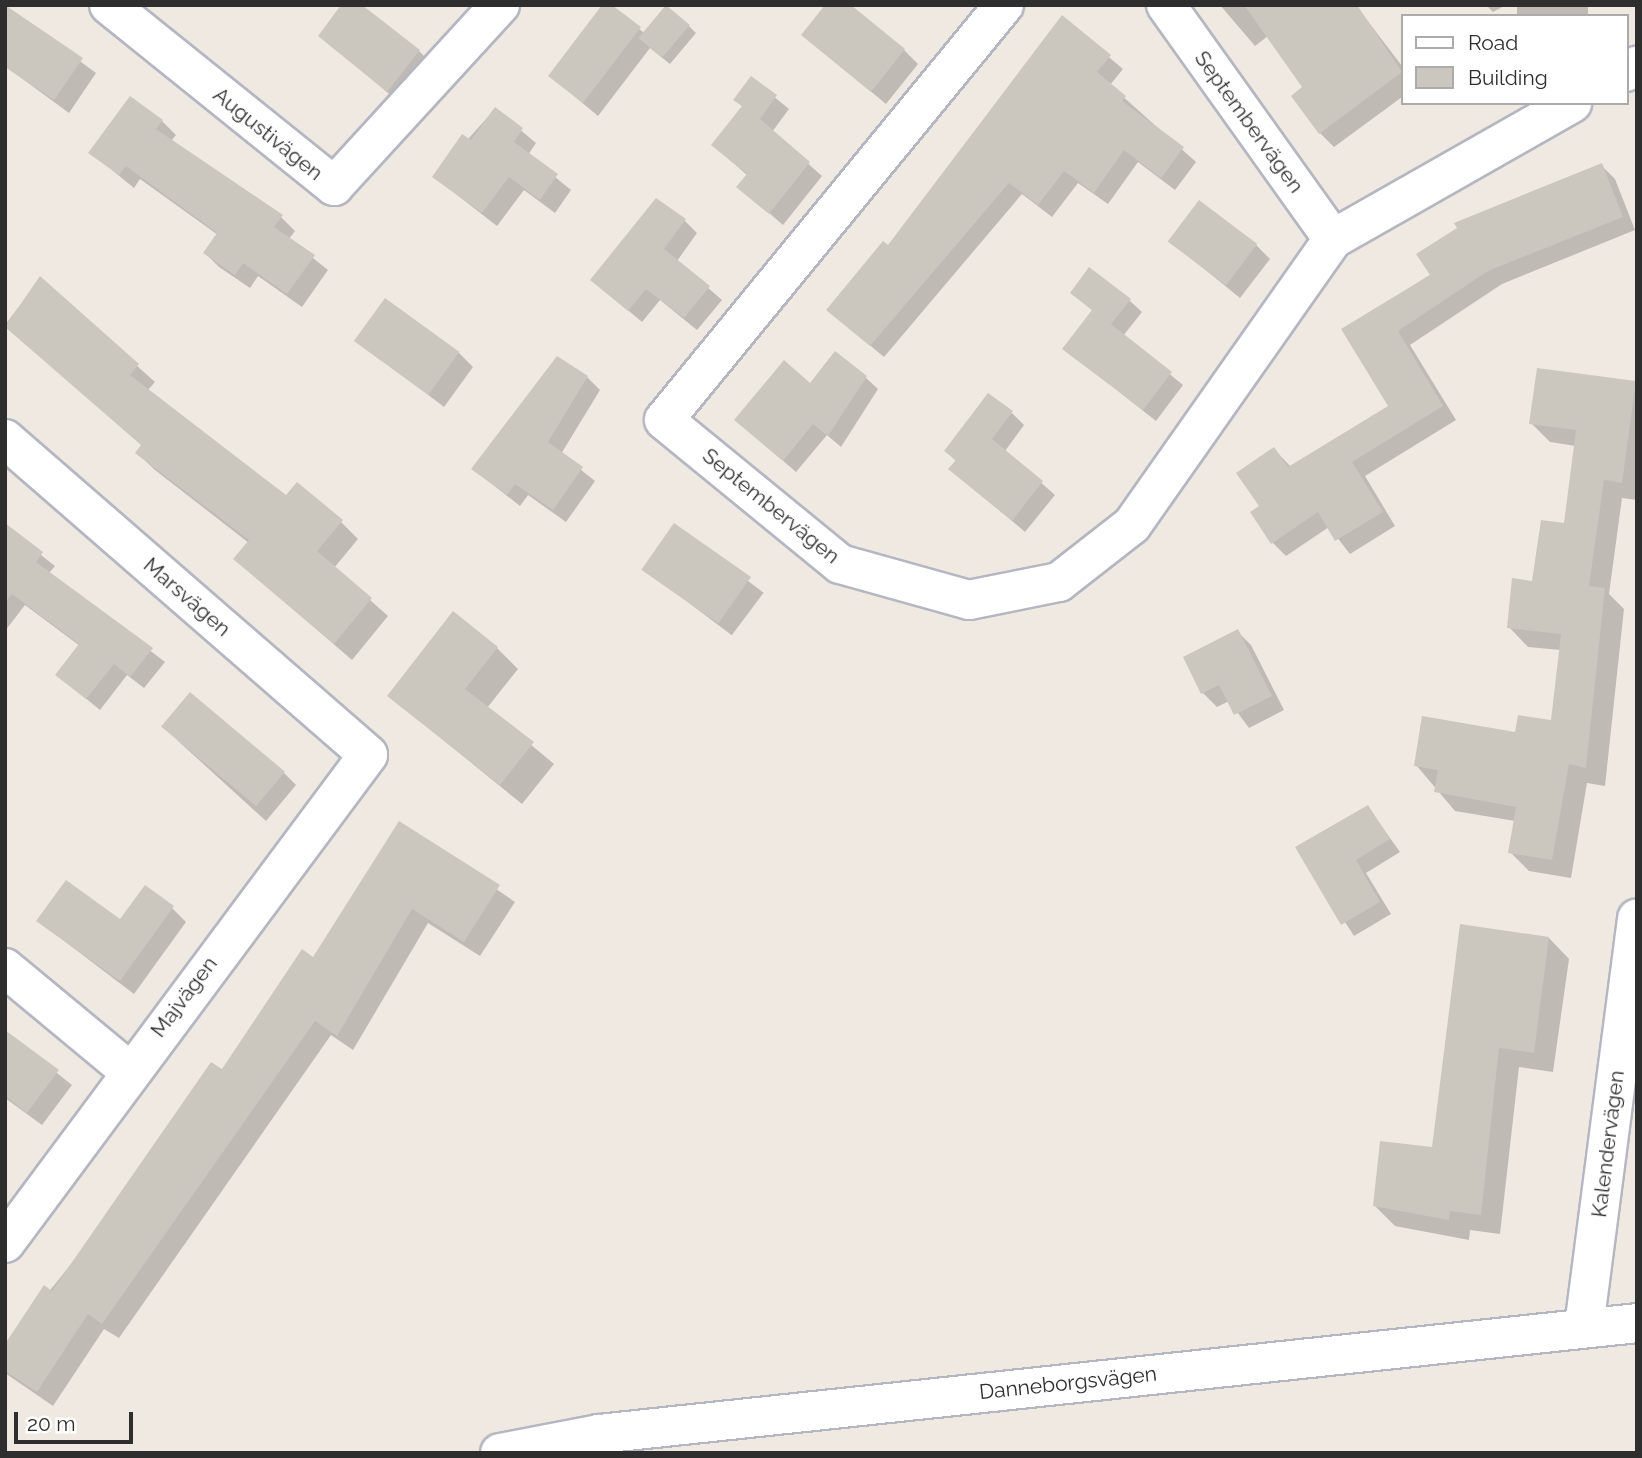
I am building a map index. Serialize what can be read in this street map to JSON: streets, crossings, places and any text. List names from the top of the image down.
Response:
{
  "streets": {
    "street": [
      "Septembervägen",
      "Augustivägen",
      "Marsvägen",
      "Majvägen",
      "Kalendervägen",
      "Danneborgsvägen"
    ]
  },
  "crossings": [
    ["Marsvägen", "Majvägen"],
    ["Kalendervägen", "Danneborgsvägen"]
  ],
  "legend": ["Road", "Building"],
  "scale_bar": "20 m"
}
